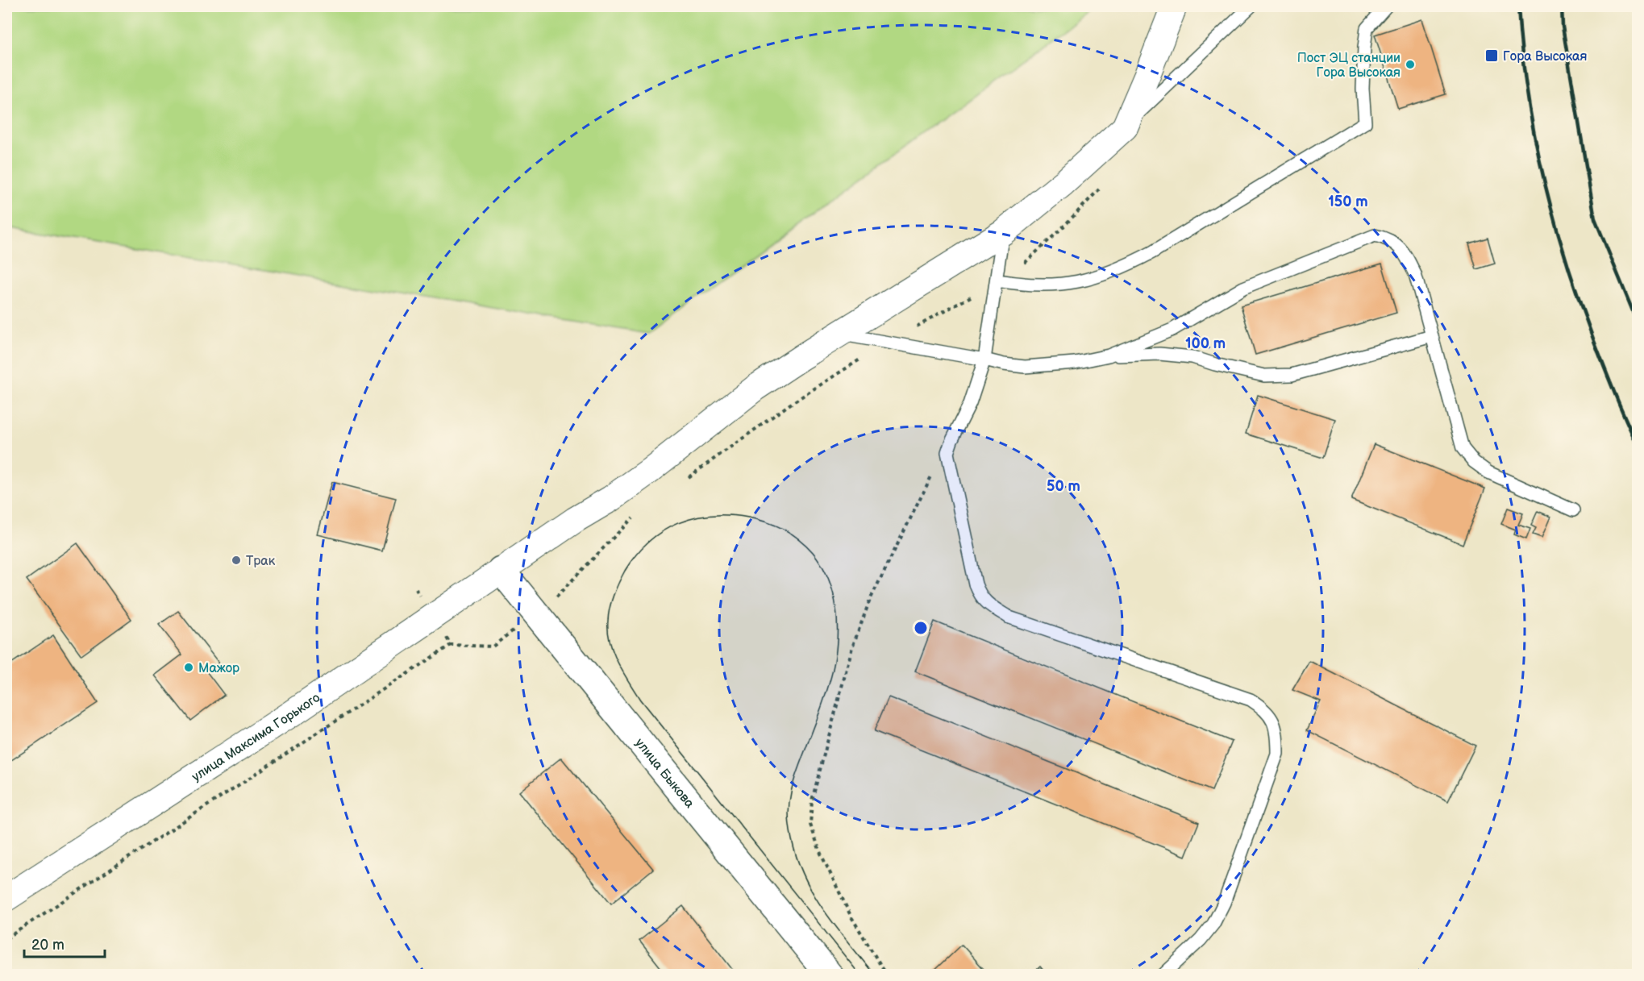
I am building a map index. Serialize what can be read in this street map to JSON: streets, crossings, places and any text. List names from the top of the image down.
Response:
{
  "streets": {
    "street": ["улица Максима Горького", "улица Быкова"]
  },
  "crossings": [
    ["улица Максима Горького", "улица Быкова"]
  ],
  "places": {
    "transit": ["Гора Высокая"],
    "other": ["Пост ЭЦ станции Гора Высокая", "Трак", "Мажор"]
  },
  "scale_bar": "20 m",
  "rings": ["150 m", "100 m", "50 m"]
}
